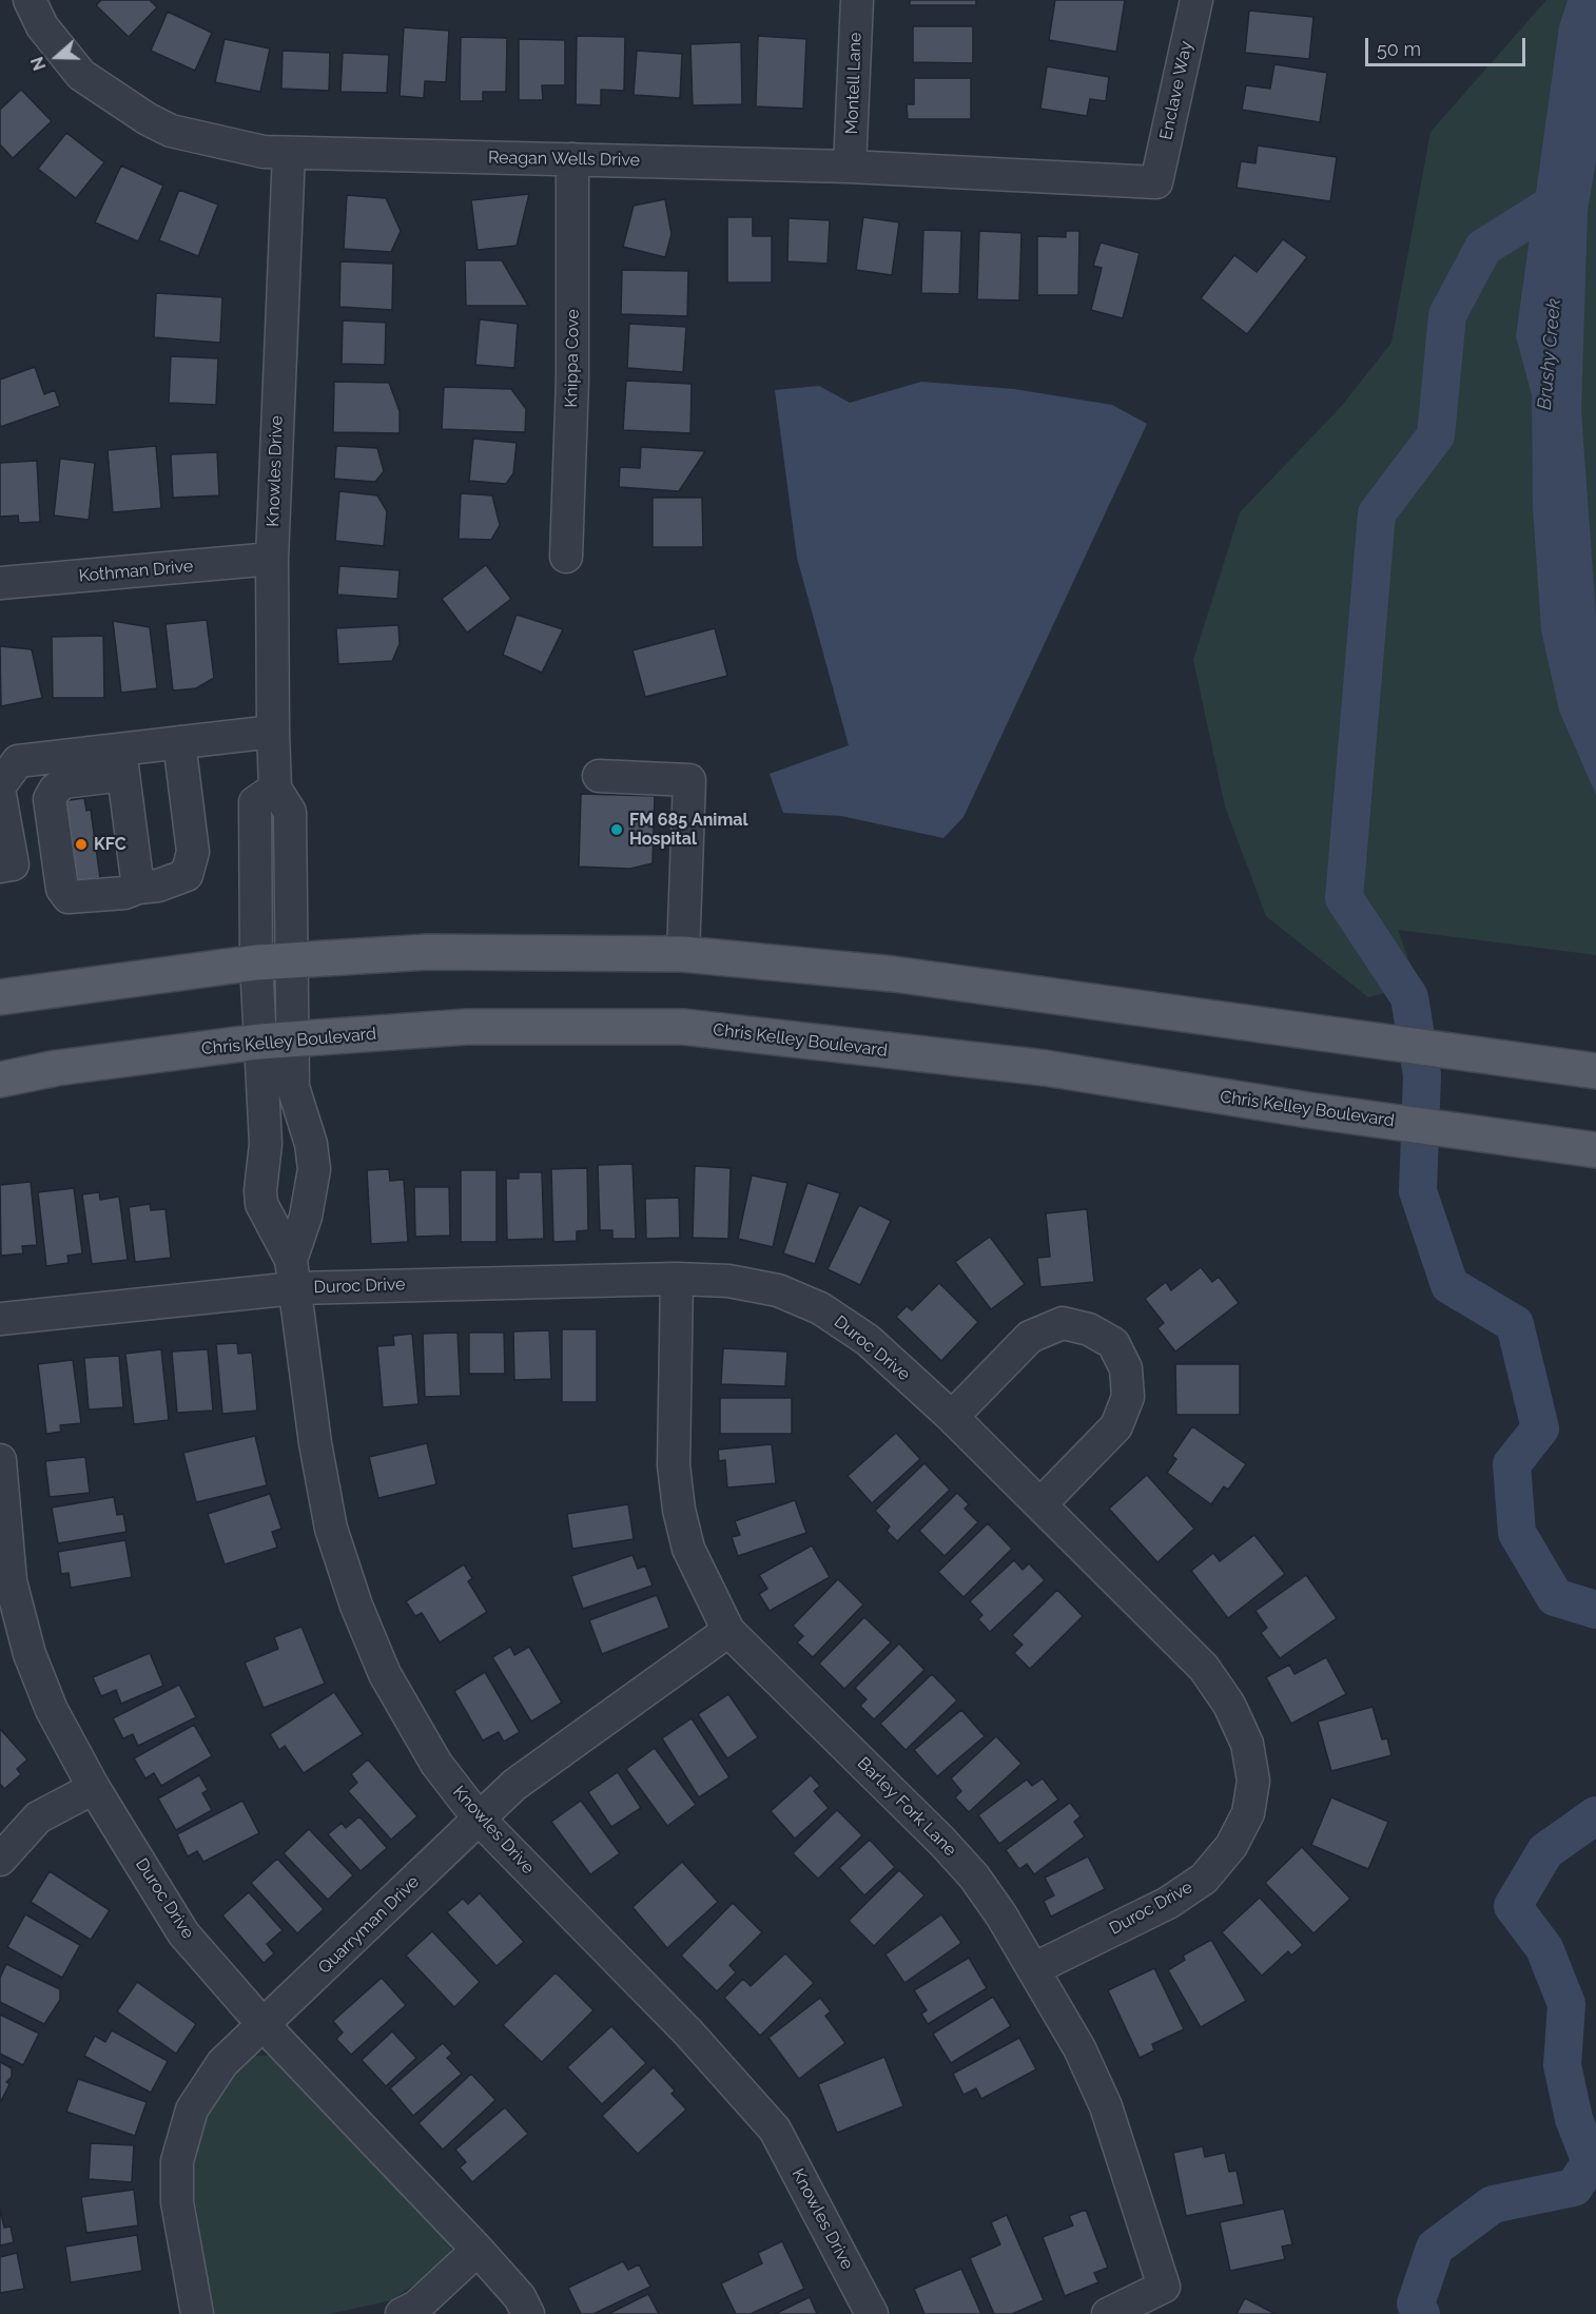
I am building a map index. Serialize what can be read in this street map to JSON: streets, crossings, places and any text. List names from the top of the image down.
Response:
{
  "streets": {
    "main road": ["Chris Kelley Boulevard"],
    "street": [
      "Montell Lane",
      "Enclave Way",
      "Reagan Wells Drive",
      "Knippa Cove",
      "Knowles Drive",
      "Kothman Drive",
      "Duroc Drive",
      "Barley Fork Lane",
      "Quarryman Drive"
    ]
  },
  "crossings": [
    ["Montell Lane", "Reagan Wells Drive"],
    ["Enclave Way", "Reagan Wells Drive"],
    ["Reagan Wells Drive", "Knippa Cove"],
    ["Reagan Wells Drive", "Knowles Drive"],
    ["Knowles Drive", "Kothman Drive"],
    ["Knowles Drive", "Chris Kelley Boulevard"],
    ["Knowles Drive", "Duroc Drive"],
    ["Knowles Drive", "Quarryman Drive"],
    ["Duroc Drive", "Barley Fork Lane"],
    ["Duroc Drive", "Quarryman Drive"],
    ["Barley Fork Lane", "Quarryman Drive"]
  ],
  "water": ["Brushy Creek"],
  "places": ["FM 685 Animal Hospital", "KFC"],
  "scale_bar": "50 m",
  "north": "left"
}
